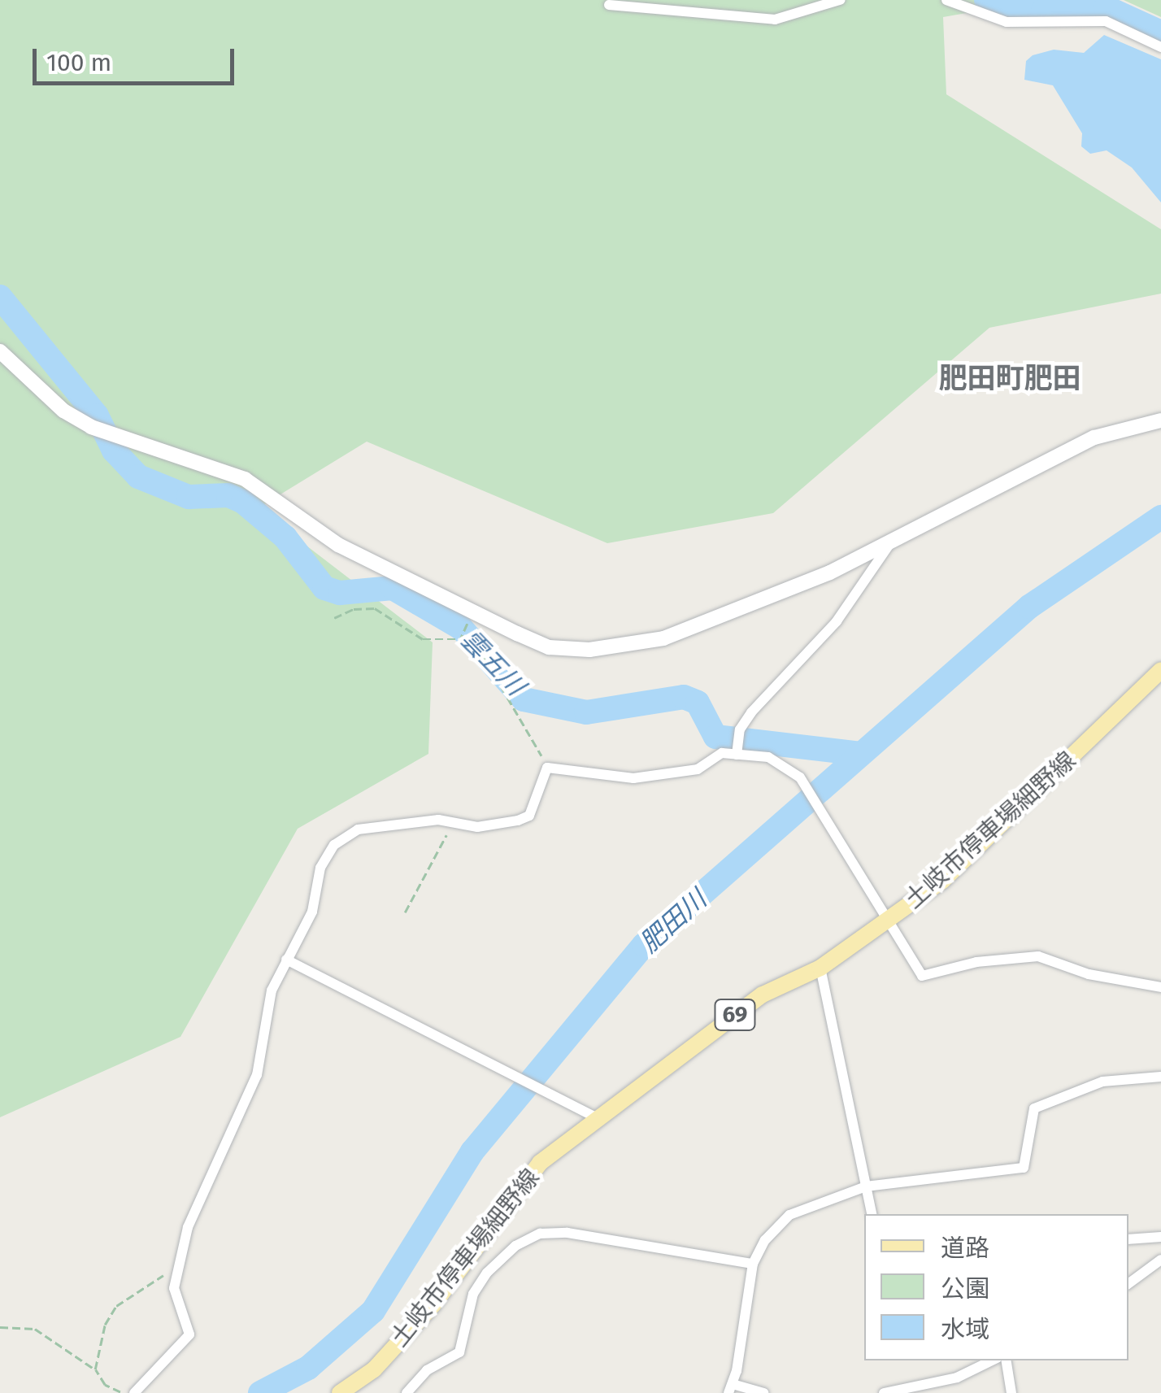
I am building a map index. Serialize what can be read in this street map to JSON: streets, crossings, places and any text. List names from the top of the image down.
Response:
{
  "streets": {
    "main road": ["土岐市停車場細野線", "69"]
  },
  "districts": ["肥田町肥田"],
  "water": ["雲五川", "肥田川"],
  "legend": ["道路", "公園", "水域"],
  "scale_bar": "100 m"
}
